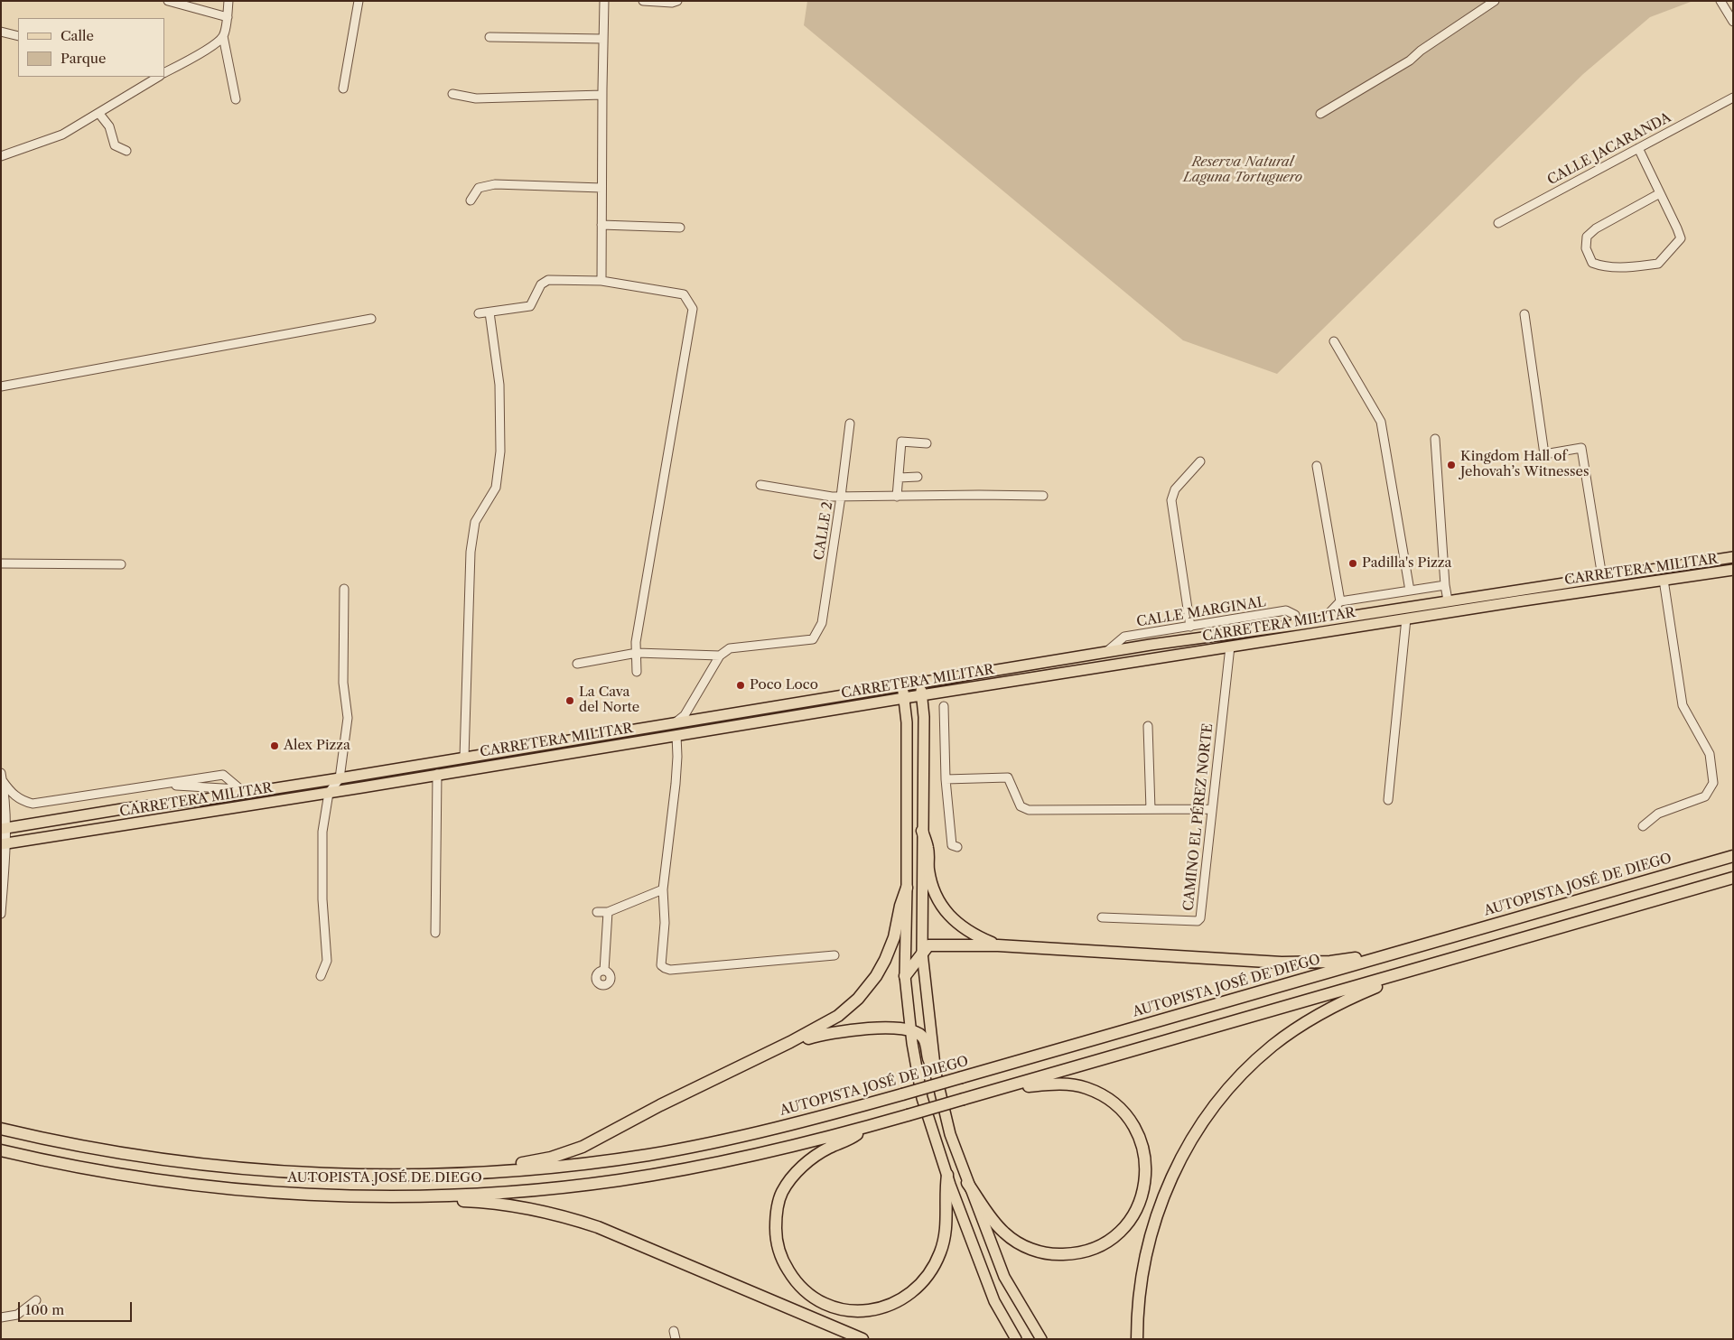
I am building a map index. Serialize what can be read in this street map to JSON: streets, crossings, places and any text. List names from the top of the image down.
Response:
{
  "streets": {
    "highway": ["AUTOPISTA JOSÉ DE DIEGO"],
    "main road": ["CARRETERA MILITAR"],
    "street": [
      "CALLE JACARANDA",
      "CALLE 2",
      "CALLE MARGINAL",
      "CAMINO EL PÉREZ NORTE"
    ]
  },
  "crossings": [
    ["CARRETERA MILITAR", "CALLE MARGINAL"],
    ["CARRETERA MILITAR", "CAMINO EL PÉREZ NORTE"]
  ],
  "parks": ["Reserva Natural Laguna Tortuguero"],
  "places": [
    "Kingdom Hall of Jehovah’s Witnesses",
    "Padilla's Pizza",
    "Poco Loco",
    "La Cava del Norte",
    "Alex Pizza"
  ],
  "legend": ["Calle", "Parque"],
  "scale_bar": "100 m"
}
